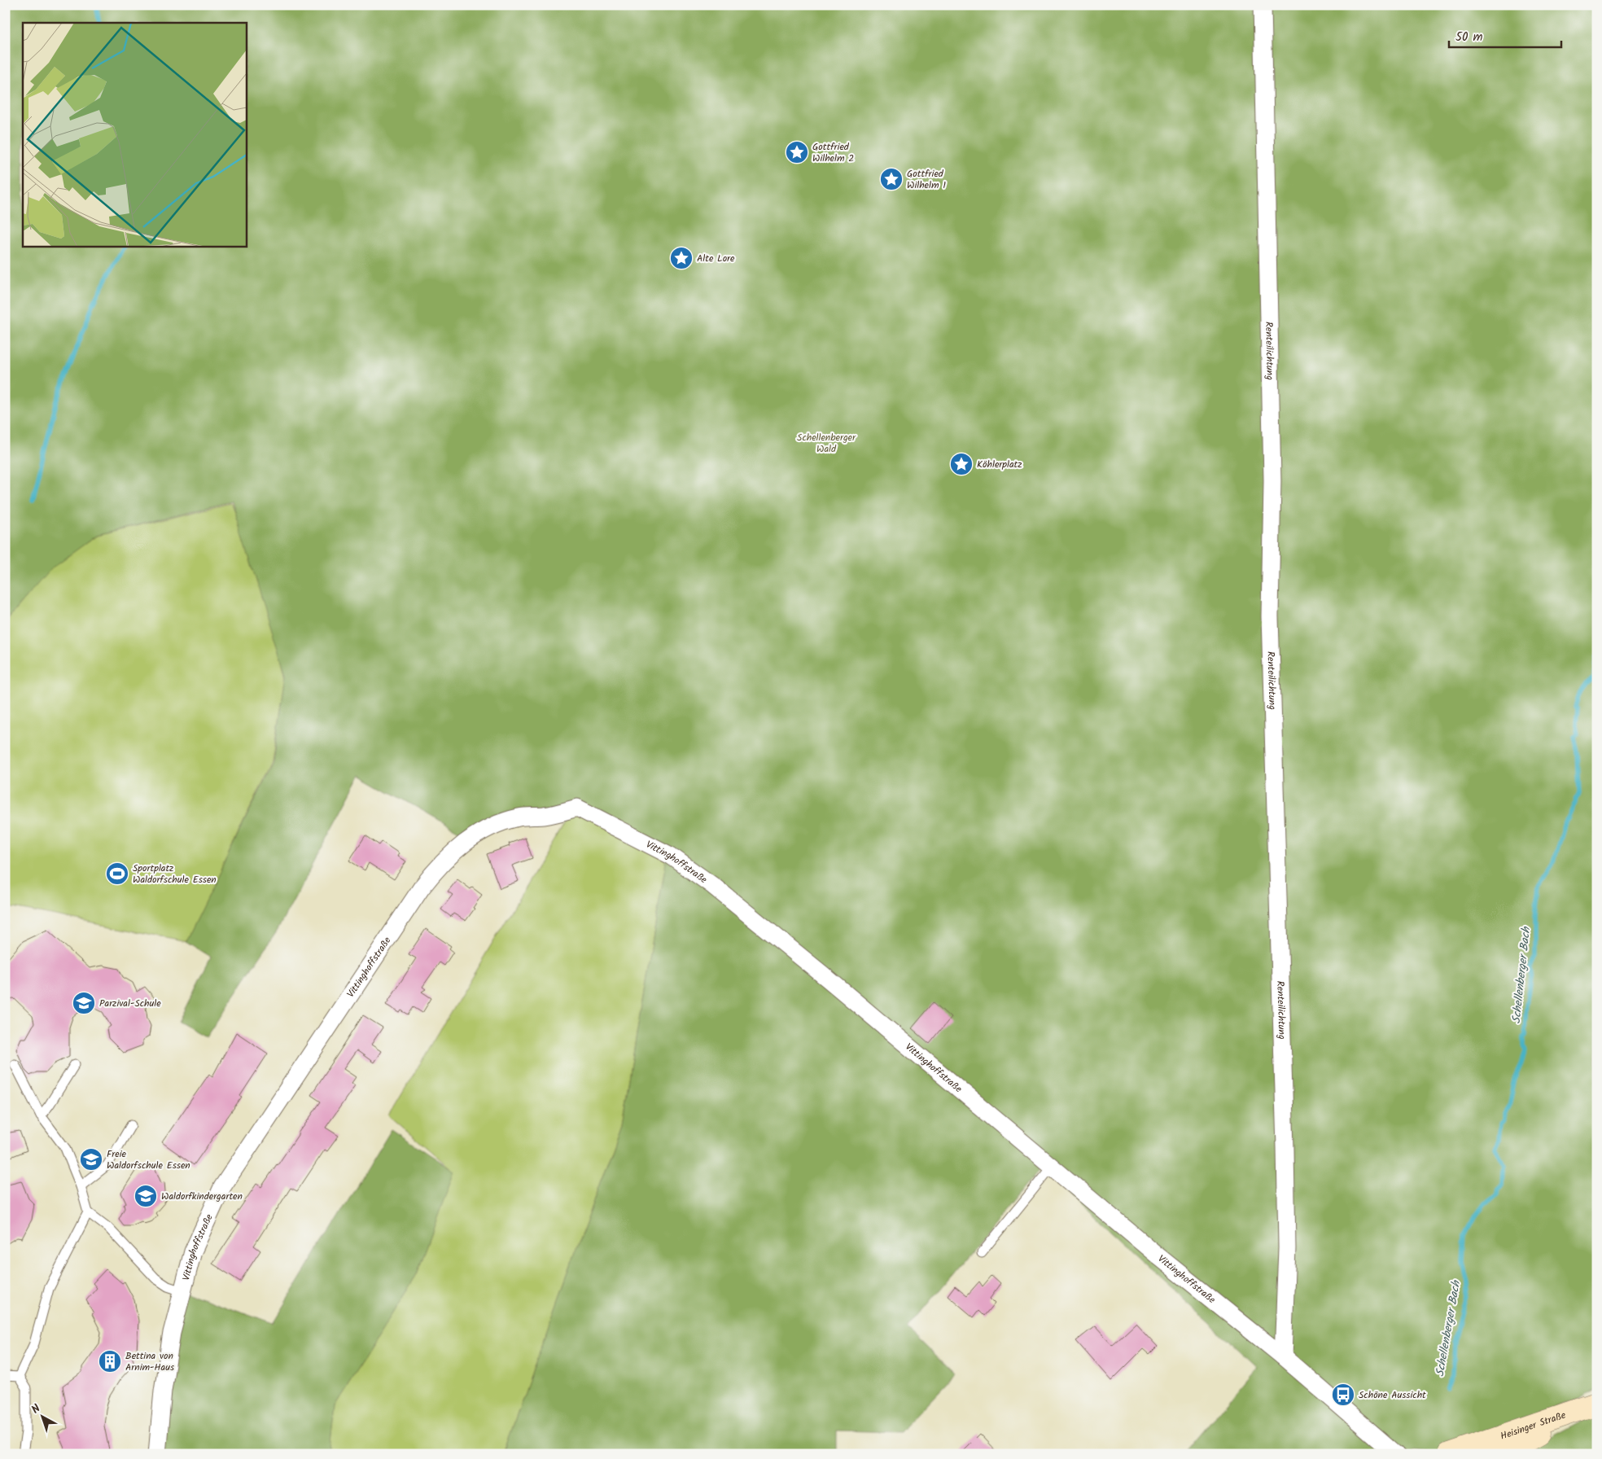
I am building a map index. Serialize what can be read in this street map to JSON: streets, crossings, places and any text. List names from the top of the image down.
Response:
{
  "streets": {
    "main road": ["Heisinger Straße"],
    "street": ["Renteilichtung", "Vittinghoffstraße"]
  },
  "crossings": [
    ["Renteilichtung", "Vittinghoffstraße"]
  ],
  "water": ["Schellenberger Bach"],
  "parks": ["Schellenberger Wald"],
  "places": {
    "place": [
      "Gottfried Wilhelm 2",
      "Gottfried Wilhelm 1",
      "Alte Lore",
      "Köhlerplatz"
    ],
    "sports": ["Sportplatz Waldorfschule Essen"],
    "school or university": ["Parzival-Schule", "Freie Waldorfschule Essen", "Waldorfkindergarten"],
    "building": ["Bettina von Arnim-Haus"],
    "bus stop": ["Schöne Aussicht"]
  },
  "scale_bar": "50 m",
  "north": "top left"
}
